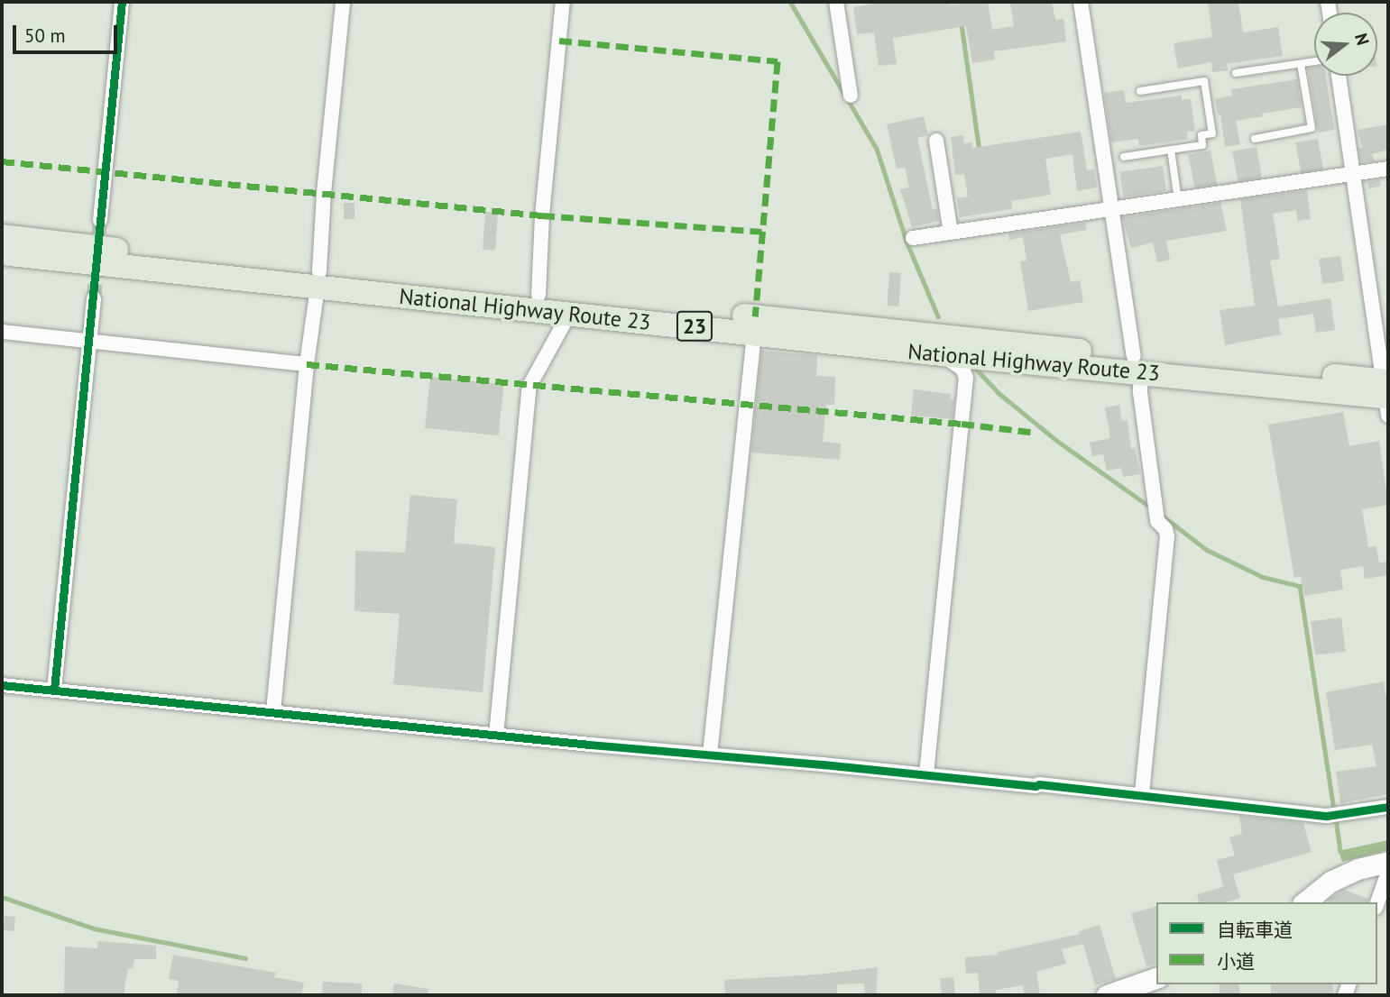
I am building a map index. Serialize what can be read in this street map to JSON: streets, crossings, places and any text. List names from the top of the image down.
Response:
{
  "streets": {
    "highway": ["National Highway Route 23", "23"]
  },
  "legend": ["自転車道", "小道"],
  "scale_bar": "50 m",
  "north": "right"
}
